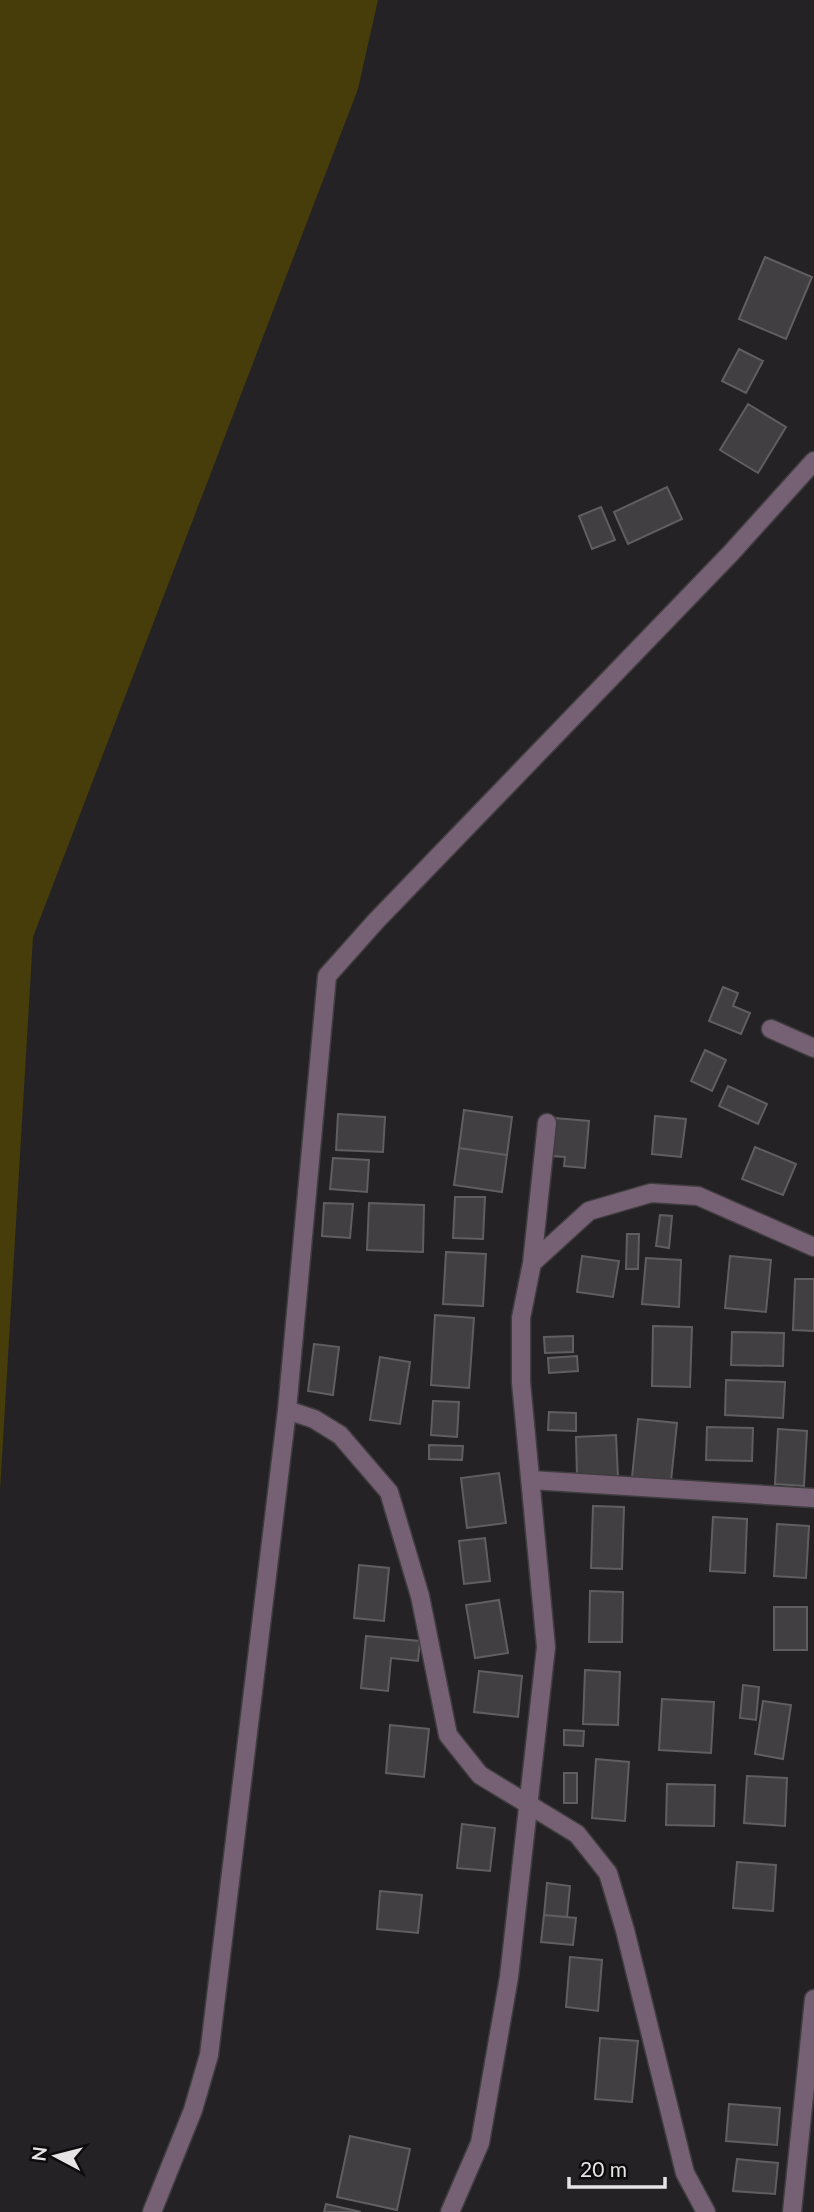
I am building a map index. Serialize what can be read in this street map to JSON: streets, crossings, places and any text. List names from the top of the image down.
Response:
{
  "scale_bar": "20 m",
  "north": "left"
}
